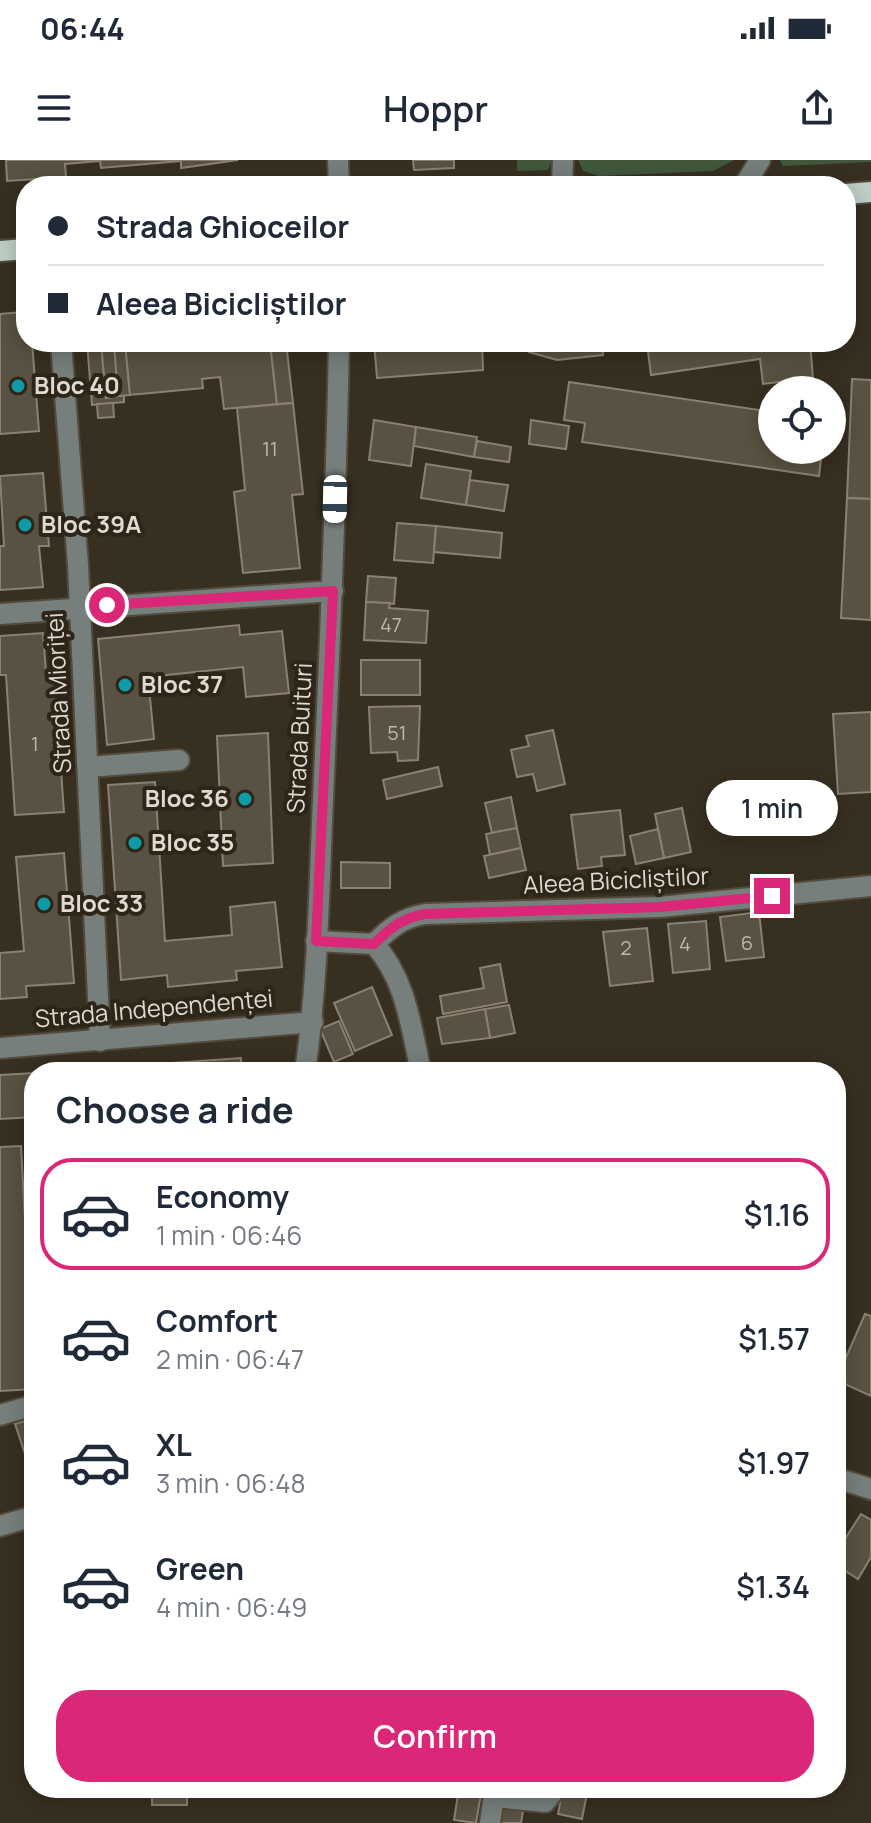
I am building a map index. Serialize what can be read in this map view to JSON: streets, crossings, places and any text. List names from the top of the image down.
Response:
{
  "streets": {
    "street": [
      "Strada Mioriței",
      "Strada Buituri",
      "Aleea Bicicliștilor",
      "Strada Independenței"
    ]
  },
  "crossings": [
    ["Strada Mioriței", "Strada Independenței"],
    ["Strada Buituri", "Strada Independenței"]
  ],
  "places": [
    "Bloc 40",
    "Bloc 39A",
    "Bloc 37",
    "Bloc 36",
    "Bloc 35",
    "Bloc 33"
  ],
  "house_numbers": [
    "11",
    "47",
    "51",
    "1",
    "6",
    "4",
    "2"
  ],
  "page": {
    "status": "06:44",
    "header": "Hoppr",
    "banner": ["Strada Ghioceilor", "Aleea Bicicliștilor"],
    "bubble": "1 min",
    "heading": "Choose a ride",
    "list": [
      {
        "name": "Economy",
        "note": "1 min · 06:46",
        "value": "$1.16"
      },
      {
        "name": "Comfort",
        "note": "2 min · 06:47",
        "value": "$1.57"
      },
      {
        "name": "XL",
        "note": "3 min · 06:48",
        "value": "$1.97"
      },
      {
        "name": "Green",
        "note": "4 min · 06:49",
        "value": "$1.34"
      }
    ],
    "buttons": "Confirm"
  }
}
